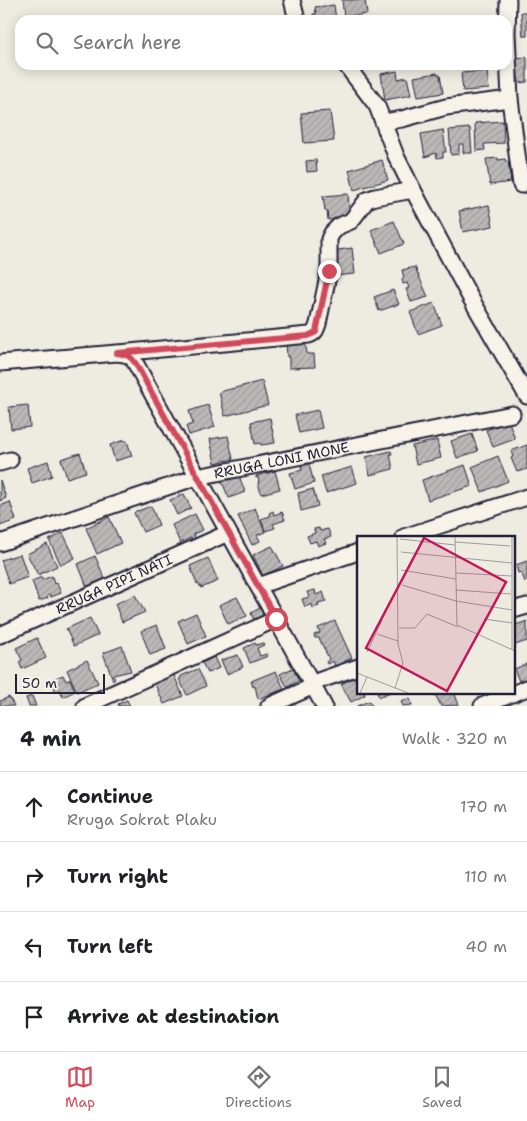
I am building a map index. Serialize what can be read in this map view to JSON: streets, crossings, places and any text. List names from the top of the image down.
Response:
{
  "streets": {
    "street": ["RRUGA LONI MONE", "RRUGA PIPI NATI"]
  },
  "scale_bar": "50 m",
  "page": {
    "search": "Search here",
    "scale": "50 m",
    "heading": ["4 min", "Walk · 320 m"],
    "list": [
      ["Continue", "Rruga Sokrat Plaku", "170 m"],
      ["Turn right", "110 m"],
      ["Turn left", "40 m"],
      "Arrive at destination"
    ],
    "nav": ["Map", "Directions", "Saved"]
  }
}
